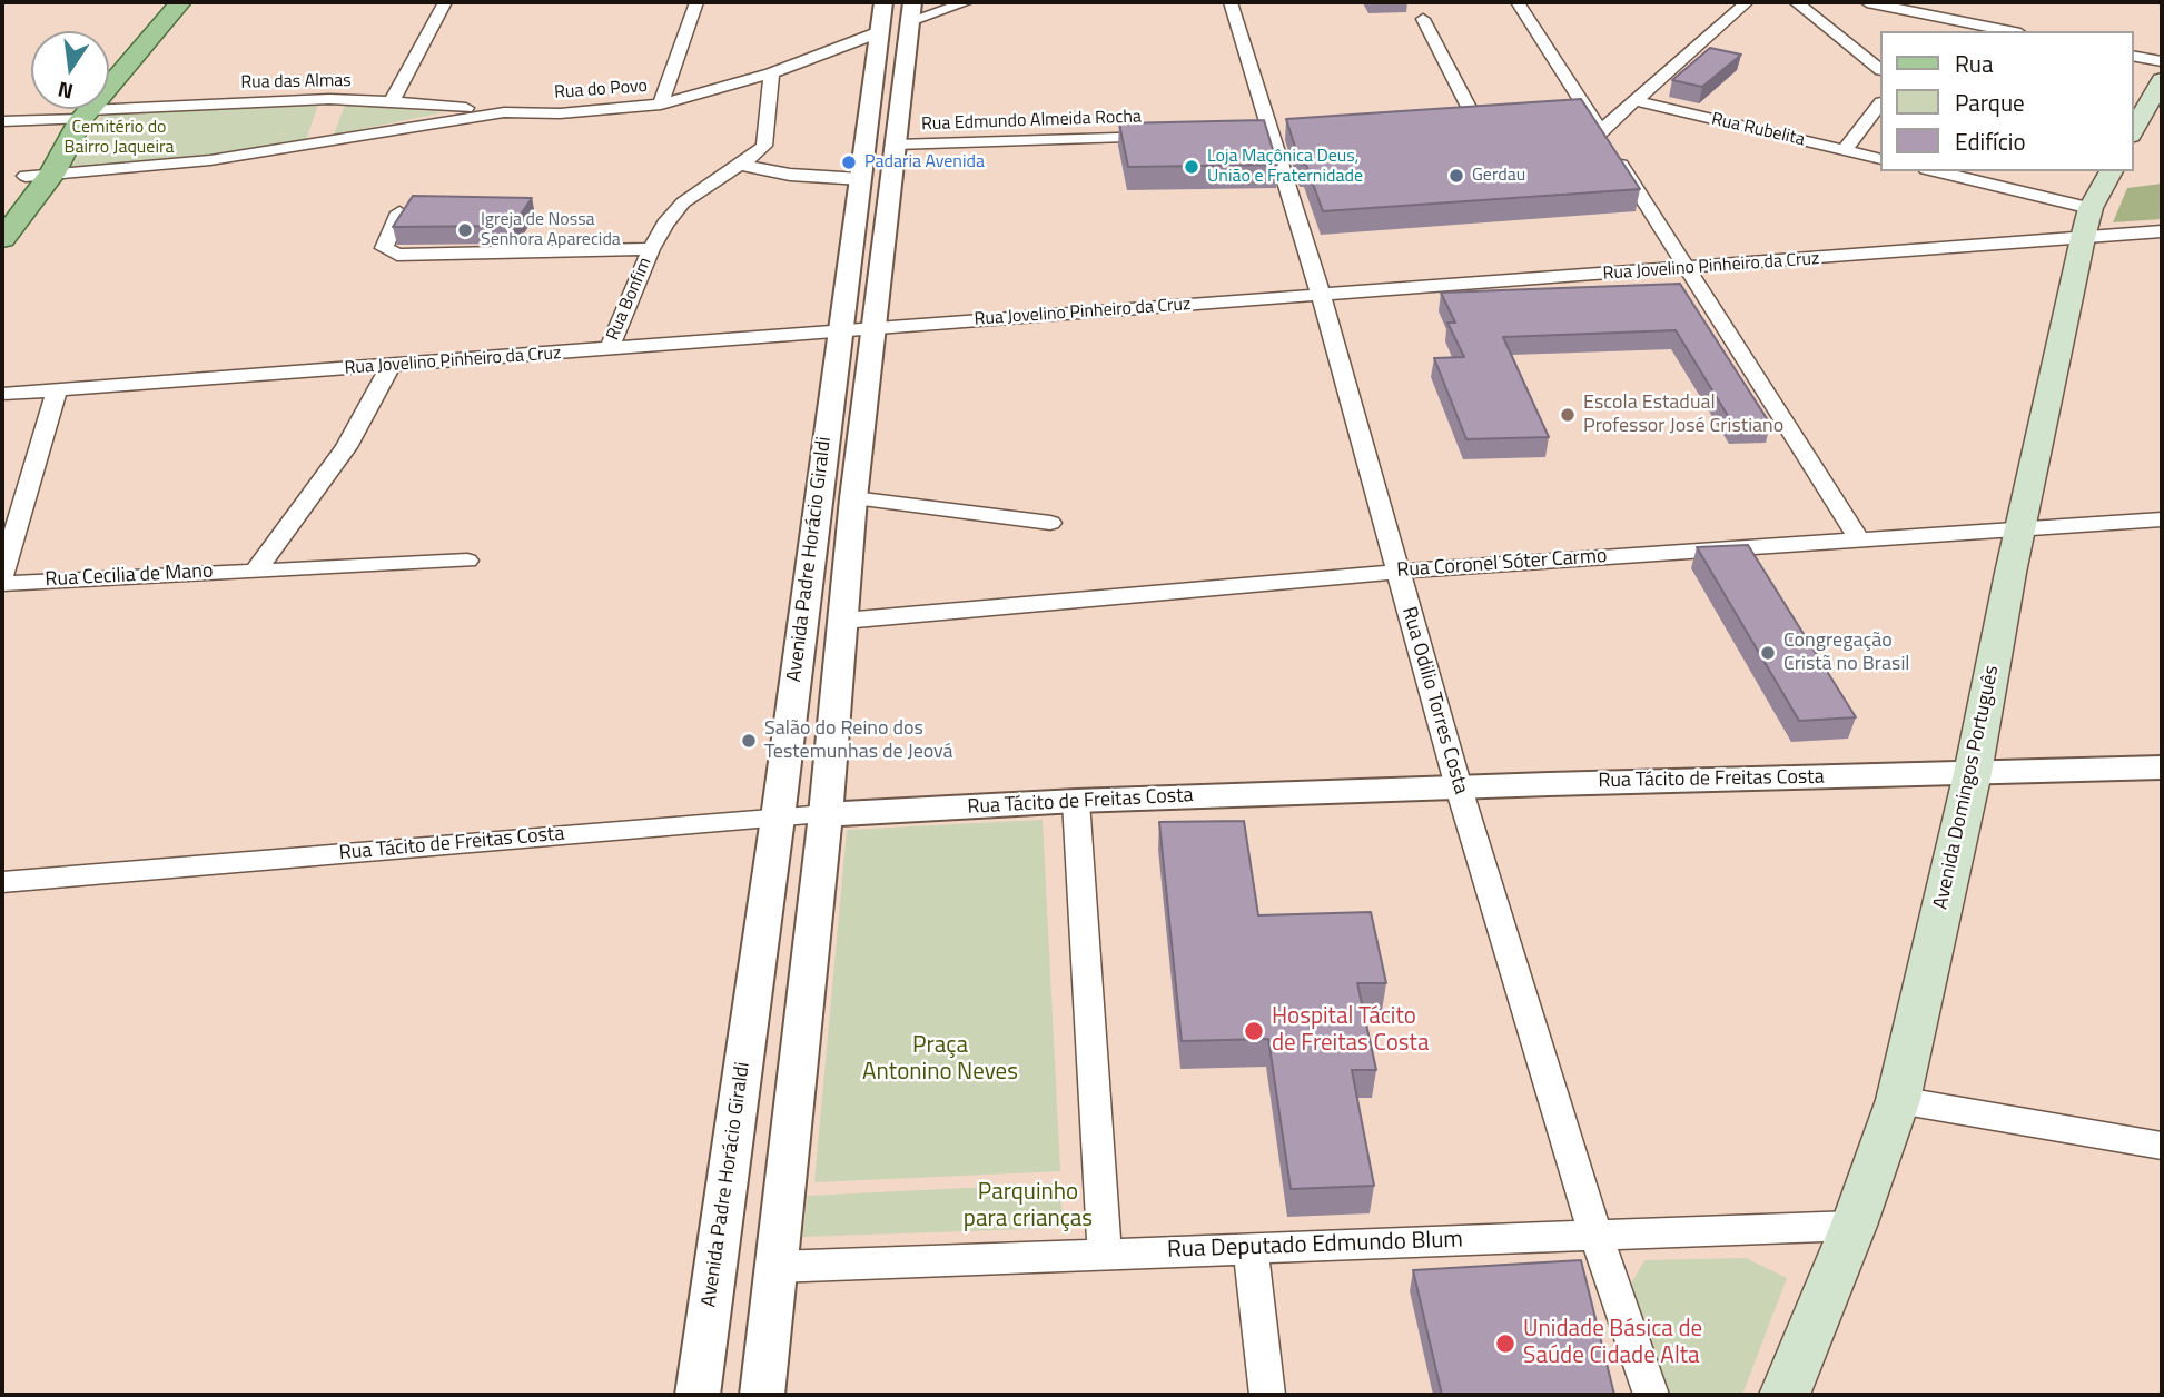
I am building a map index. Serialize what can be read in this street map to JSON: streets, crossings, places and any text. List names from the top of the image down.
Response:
{
  "streets": {
    "main road": ["Avenida Domingos Português"],
    "street": [
      "Rua das Almas",
      "Rua do Povo",
      "Rua Edmundo Almeida Rocha",
      "Rua Rubelita",
      "Rua Jovelino Pinheiro da Cruz",
      "Rua Bonfim",
      "Avenida Padre Horácio Giraldi",
      "Rua Coronel Sóter Carmo",
      "Rua Cecilia de Mano",
      "Rua Odilio Torres Costa",
      "Rua Tácito de Freitas Costa",
      "Rua Deputado Edmundo Blum"
    ]
  },
  "crossings": [
    ["Rua das Almas", "Rua do Povo"],
    ["Rua do Povo", "Rua Bonfim"],
    ["Rua do Povo", "Avenida Padre Horácio Giraldi"],
    ["Rua Edmundo Almeida Rocha", "Avenida Padre Horácio Giraldi"],
    ["Rua Jovelino Pinheiro da Cruz", "Rua Bonfim"],
    ["Rua Jovelino Pinheiro da Cruz", "Avenida Padre Horácio Giraldi"],
    ["Rua Jovelino Pinheiro da Cruz", "Rua Odilio Torres Costa"],
    ["Rua Jovelino Pinheiro da Cruz", "Avenida Domingos Português"],
    ["Avenida Padre Horácio Giraldi", "Rua Coronel Sóter Carmo"],
    ["Avenida Padre Horácio Giraldi", "Rua Tácito de Freitas Costa"],
    ["Avenida Padre Horácio Giraldi", "Rua Deputado Edmundo Blum"],
    ["Rua Coronel Sóter Carmo", "Rua Odilio Torres Costa"],
    ["Rua Coronel Sóter Carmo", "Avenida Domingos Português"],
    ["Rua Odilio Torres Costa", "Rua Tácito de Freitas Costa"],
    ["Rua Odilio Torres Costa", "Rua Deputado Edmundo Blum"],
    ["Rua Tácito de Freitas Costa", "Avenida Domingos Português"],
    ["Avenida Domingos Português", "Rua Deputado Edmundo Blum"]
  ],
  "parks": ["Cemitério do Bairro Jaqueira", "Praça Antonino Neves", "Parquinho para crianças"],
  "places": [
    "Padaria Avenida",
    "Loja Maçônica Deus, União e Fraternidade",
    "Gerdau",
    "Igreja de Nossa Senhora Aparecida",
    "Escola Estadual Professor José Cristiano",
    "Congregação Cristã no Brasil",
    "Salão do Reino dos Testemunhas de Jeová",
    "Hospital Tácito de Freitas Costa",
    "Unidade Básica de Saúde Cidade Alta"
  ],
  "legend": ["Rua", "Parque", "Edifício"],
  "north": "bottom"
}
